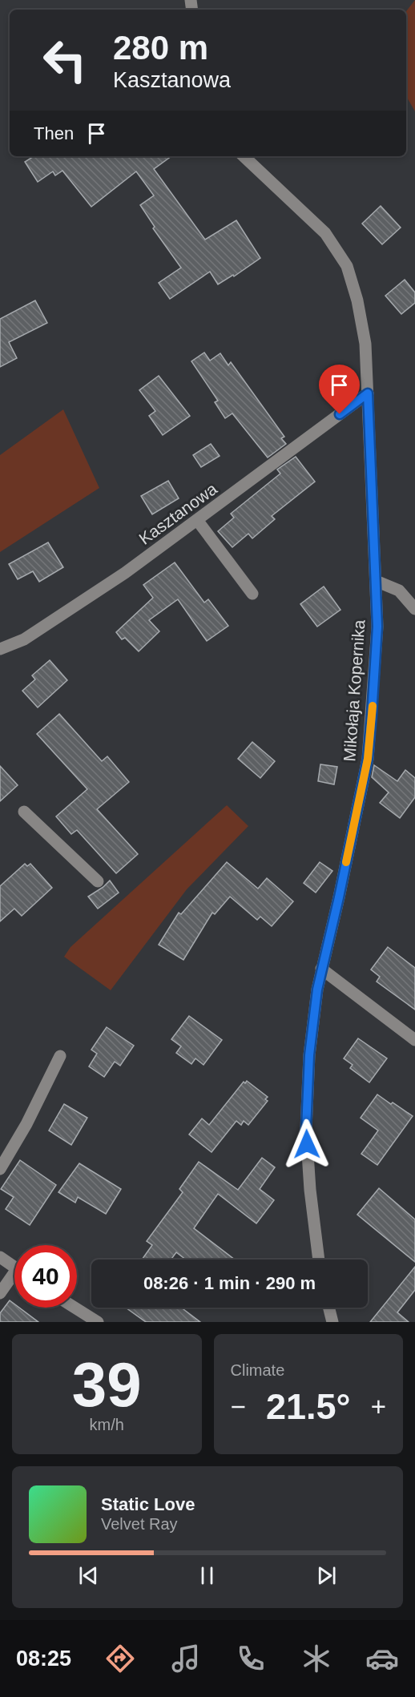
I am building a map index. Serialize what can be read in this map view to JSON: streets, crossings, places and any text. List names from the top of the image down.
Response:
{
  "streets": {
    "street": ["Kasztanowa", "Mikołaja Kopernika"]
  },
  "crossings": [
    ["Kasztanowa", "Mikołaja Kopernika"]
  ],
  "page": {
    "turn": ["280 m", "Kasztanowa"],
    "then": "Then",
    "limit": "40",
    "trip": "08:26 · 1 min · 290 m",
    "tile": [
      ["39", "km/h"],
      "Climate"
    ],
    "heat": ["−", "21.5°", "+"],
    "song": ["Static Love", "Velvet Ray"],
    "tabs": "08:25"
  }
}
